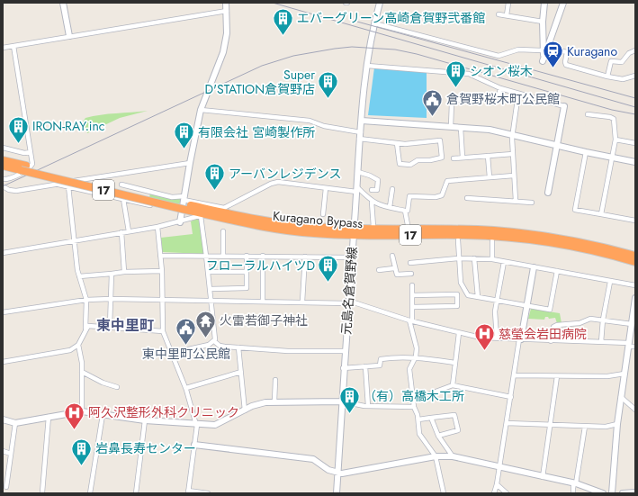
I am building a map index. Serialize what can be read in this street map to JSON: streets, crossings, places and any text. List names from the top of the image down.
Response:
{
  "streets": {
    "highway": ["17", "Kuragano Bypass"],
    "street": ["元島名倉賀野線"]
  },
  "crossings": [
    ["Kuragano Bypass", "元島名倉賀野線"]
  ],
  "districts": ["東中里町"],
  "places": {
    "building": [
      "エバーグリーン高崎倉賀野弐番館",
      "シオン桜木",
      "Super D'STATION倉賀野店",
      "IRON-RAY.inc",
      "有限会社 宮崎製作所",
      "アーバンレジデンス",
      "フローラルハイツD",
      "（有）高橋木工所",
      "岩鼻長寿センター"
    ],
    "station": ["Kuragano"],
    "public building": ["倉賀野桜木町公民館", "東中里町公民館"],
    "temple": ["火雷若御子神社"],
    "hospital": ["慈瑩会岩田病院", "阿久沢整形外科クリニック"]
  }
}
